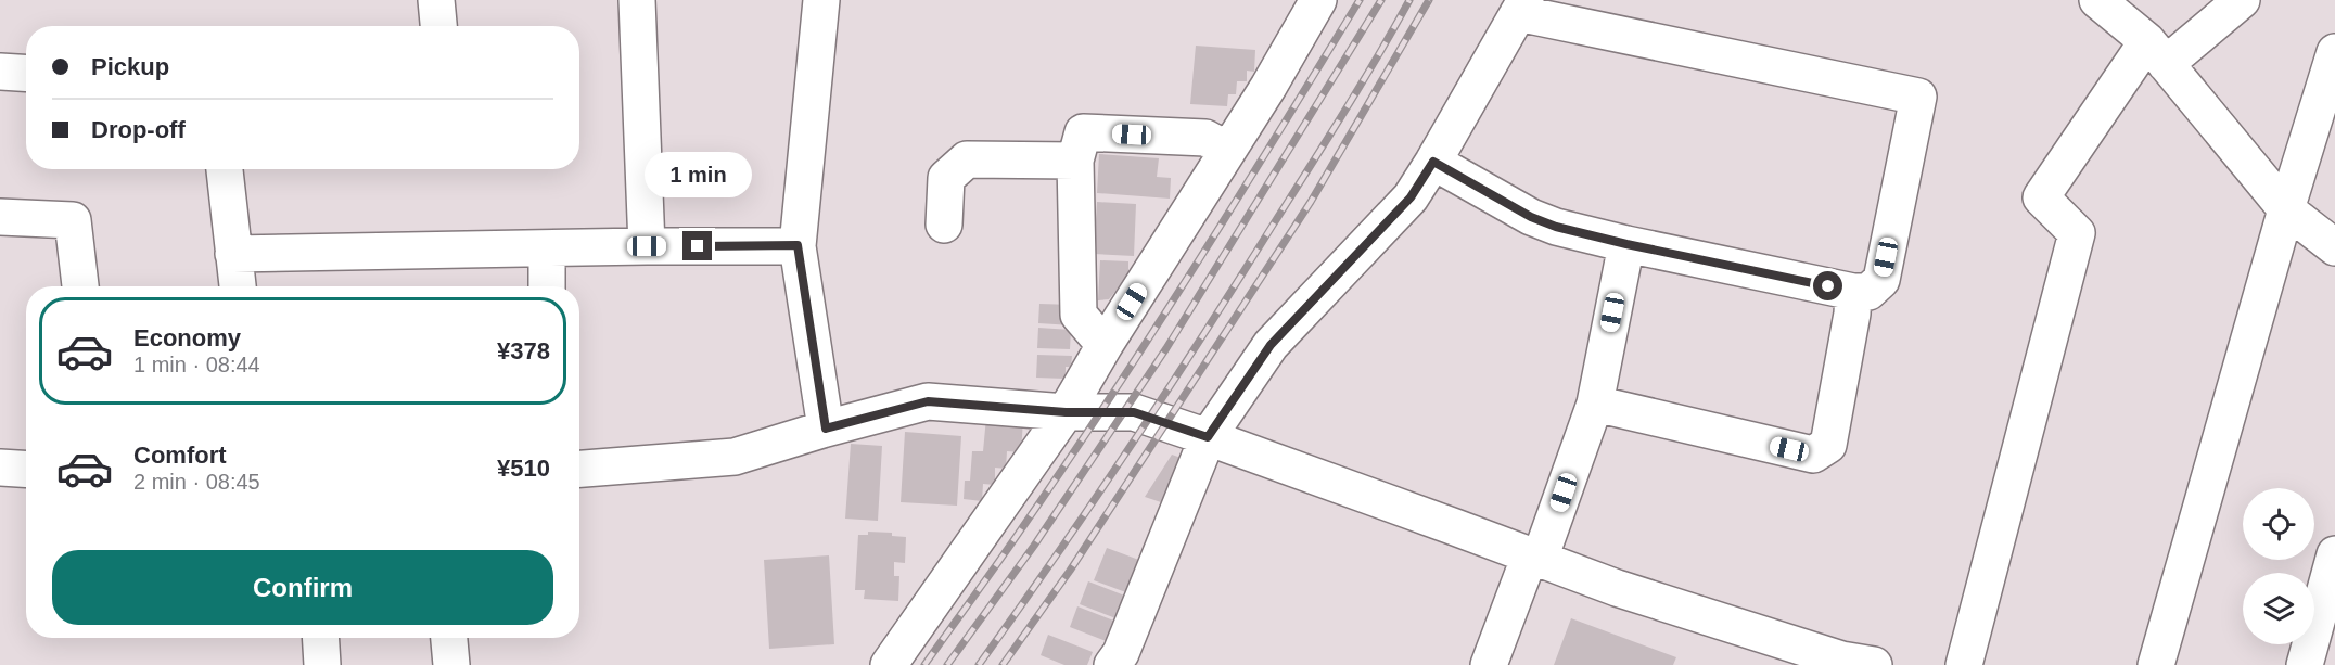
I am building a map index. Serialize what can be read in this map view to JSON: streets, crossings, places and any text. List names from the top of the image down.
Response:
{
  "page": {
    "banner": ["Pickup", "Drop-off"],
    "bubble": "1 min",
    "list": [
      {
        "name": "Economy",
        "note": "1 min · 08:44",
        "value": "¥378"
      },
      {
        "name": "Comfort",
        "note": "2 min · 08:45",
        "value": "¥510"
      }
    ],
    "buttons": "Confirm"
  }
}
